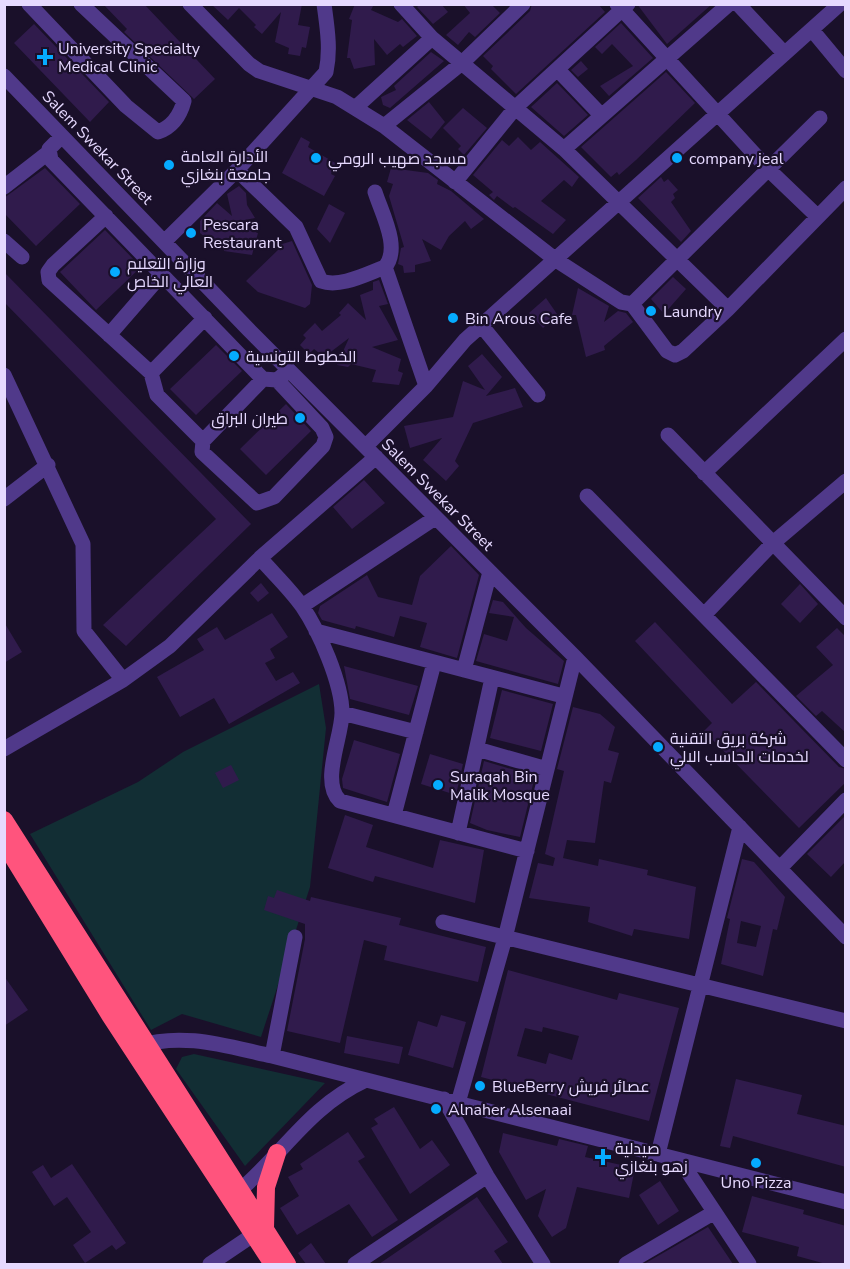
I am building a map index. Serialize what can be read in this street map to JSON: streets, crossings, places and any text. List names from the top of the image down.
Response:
{
  "streets": {
    "street": ["Salem Swekar Street"]
  },
  "places": {
    "health": ["University Specialty Medical Clinic", "صيدلية زهو بنغازي"],
    "other": [
      "مسجد صهيب الرومي",
      "company jeal",
      "الأدارة العامة جامعة بنغازي",
      "Pescara Restaurant",
      "وزارة التعليم العالي الخاص",
      "Laundry",
      "Bin Arous Cafe",
      "الخطوط التونسية",
      "طيران البراق",
      "شركة بريق التقنية لخدمات الحاسب الالي",
      "Suraqah Bin Malik Mosque",
      "BlueBerry عصائر فريش",
      "Alnaher Alsenaai",
      "Uno Pizza"
    ]
  }
}
